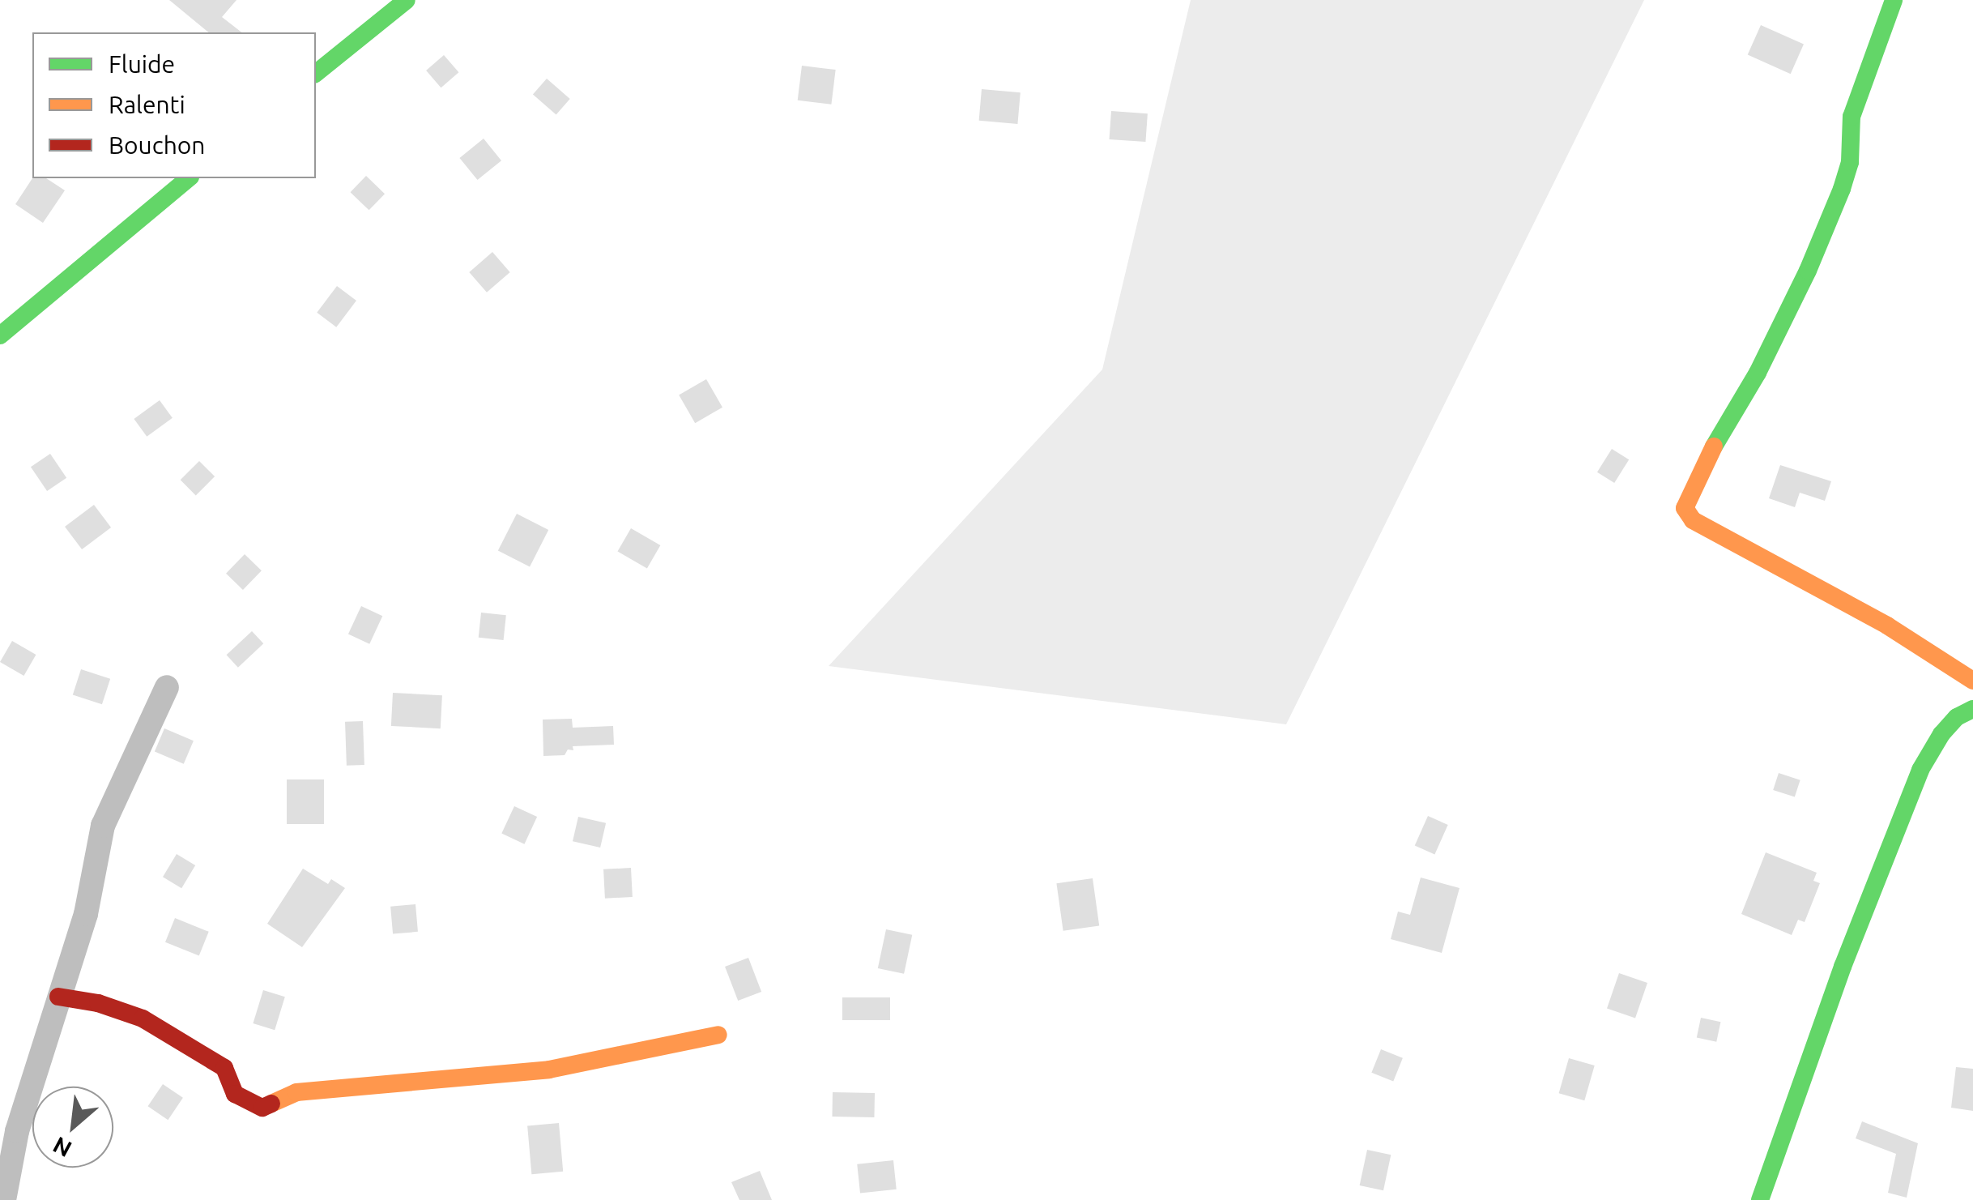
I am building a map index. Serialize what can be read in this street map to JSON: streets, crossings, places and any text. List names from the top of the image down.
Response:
{
  "legend": ["Fluide", "Ralenti", "Bouchon"],
  "north": "bottom left"
}
